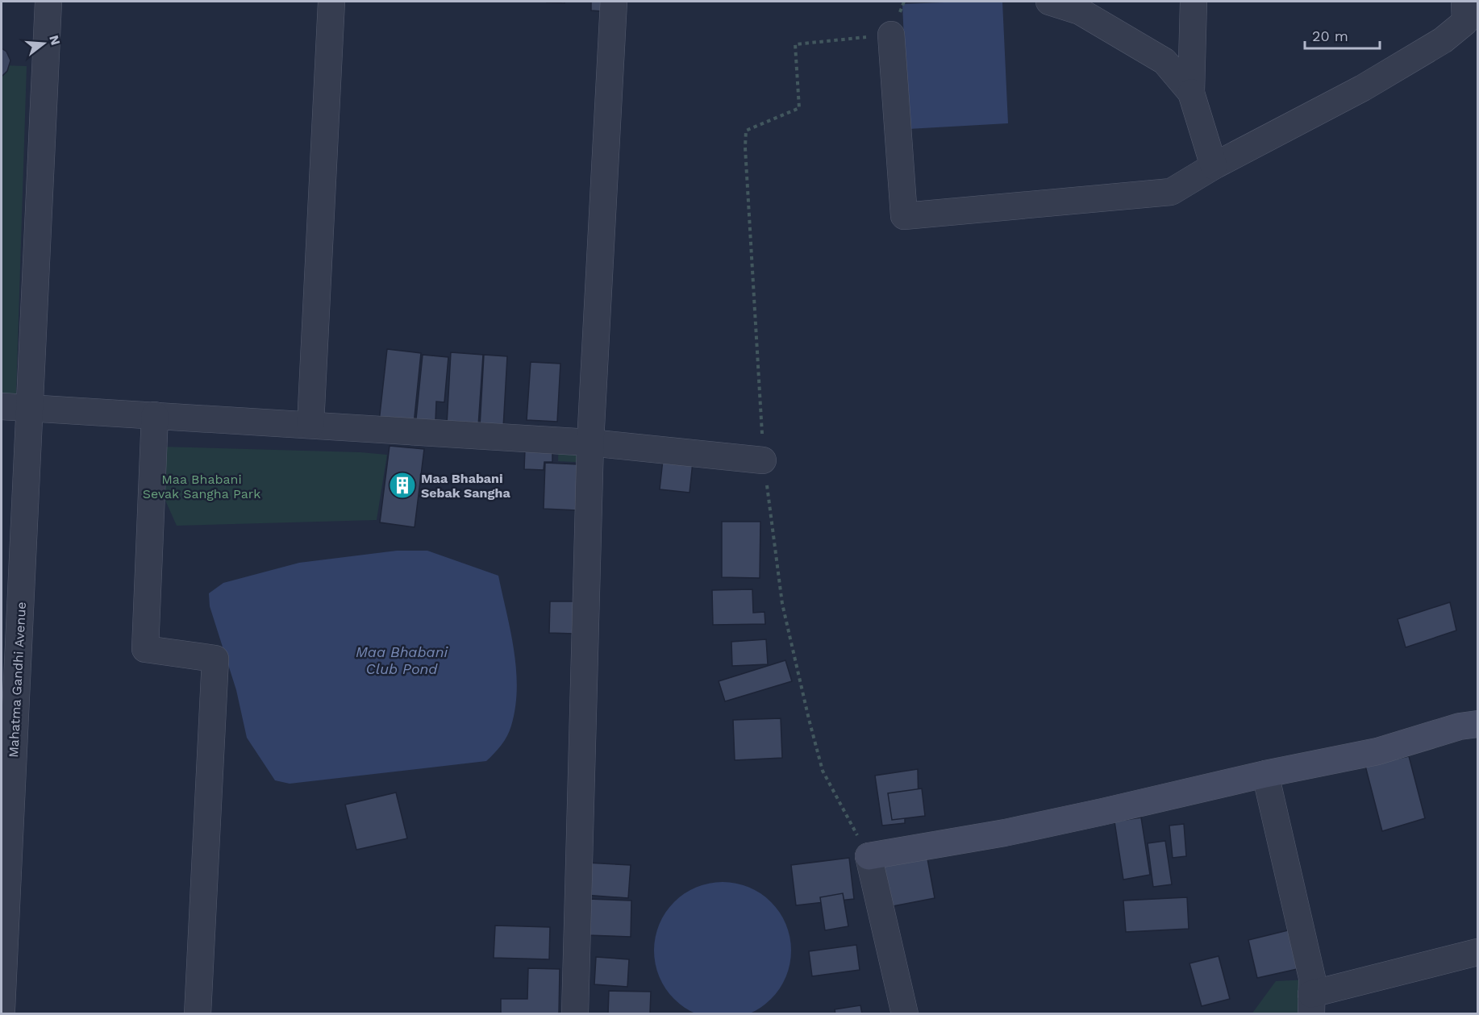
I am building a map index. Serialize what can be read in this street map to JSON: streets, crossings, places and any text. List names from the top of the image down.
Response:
{
  "streets": {
    "street": ["Mahatma Gandhi Avenue"]
  },
  "water": ["Maa Bhabani Club Pond"],
  "parks": ["Maa Bhabani Sevak Sangha Park"],
  "places": {
    "building": ["Maa Bhabani Sebak Sangha"]
  },
  "scale_bar": "20 m",
  "north": "right"
}
